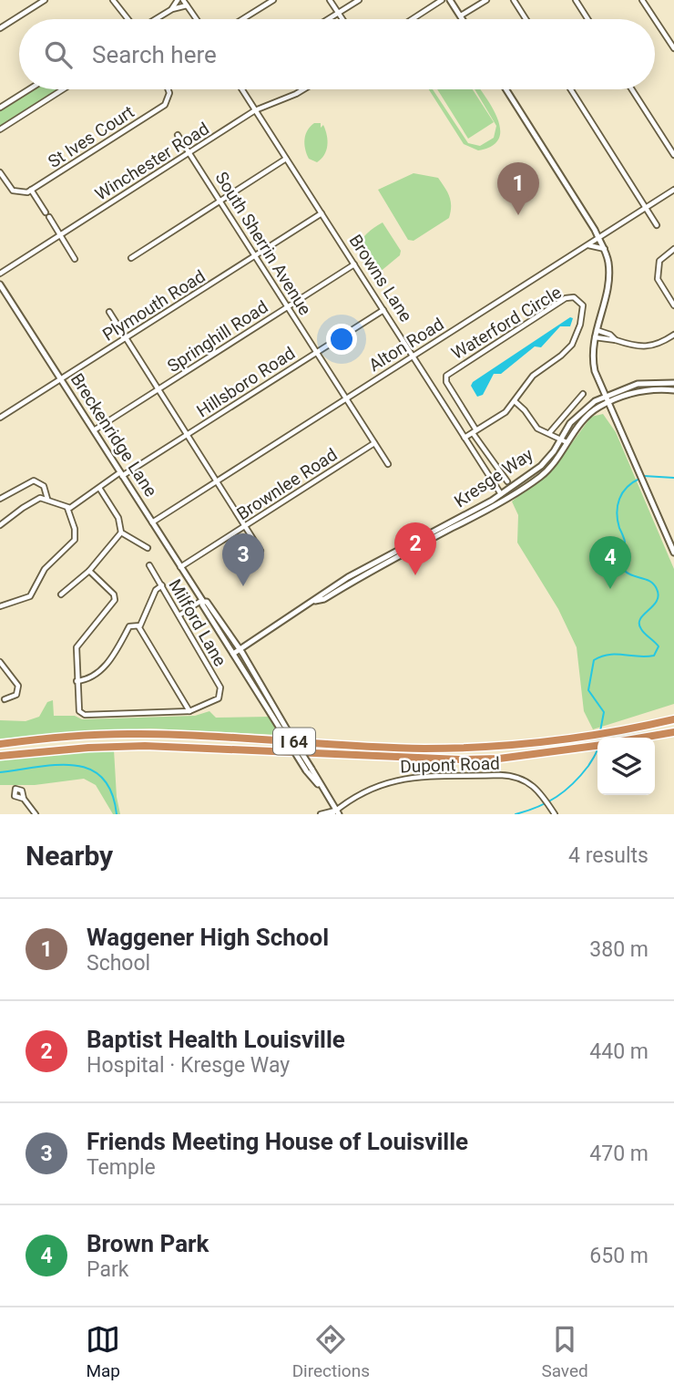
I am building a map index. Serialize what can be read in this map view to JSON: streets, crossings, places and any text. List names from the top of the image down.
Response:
{
  "streets": {
    "highway": ["I 64"],
    "street": [
      "St Ives Court",
      "Winchester Road",
      "South Sherrin Avenue",
      "Browns Lane",
      "Plymouth Road",
      "Waterford Circle",
      "Springhill Road",
      "Alton Road",
      "Hillsboro Road",
      "Breckenridge Lane",
      "Kresge Way",
      "Brownlee Road",
      "Milford Lane",
      "Dupont Road"
    ]
  },
  "crossings": [
    ["Winchester Road", "South Sherrin Avenue"],
    ["Winchester Road", "Browns Lane"],
    ["South Sherrin Avenue", "Plymouth Road"],
    ["South Sherrin Avenue", "Springhill Road"],
    ["South Sherrin Avenue", "Alton Road"],
    ["South Sherrin Avenue", "Hillsboro Road"],
    ["South Sherrin Avenue", "Brownlee Road"],
    ["Browns Lane", "Plymouth Road"],
    ["Browns Lane", "Waterford Circle"],
    ["Browns Lane", "Springhill Road"],
    ["Browns Lane", "Alton Road"],
    ["Browns Lane", "Hillsboro Road"],
    ["Browns Lane", "Kresge Way"],
    ["Plymouth Road", "Breckenridge Lane"],
    ["Springhill Road", "Breckenridge Lane"],
    ["Alton Road", "Breckenridge Lane"],
    ["Hillsboro Road", "Breckenridge Lane"],
    ["Breckenridge Lane", "Kresge Way"],
    ["Breckenridge Lane", "Brownlee Road"],
    ["Breckenridge Lane", "Dupont Road"]
  ],
  "page": {
    "search": "Search here",
    "pins": [
      "1",
      "2",
      "3",
      "4"
    ],
    "heading": ["Nearby", "4 results"],
    "list": [
      {
        "mark": "1",
        "name": "Waggener High School",
        "note": "School",
        "value": "380 m"
      },
      {
        "mark": "2",
        "name": "Baptist Health Louisville",
        "note": "Hospital · Kresge Way",
        "value": "440 m"
      },
      {
        "mark": "3",
        "name": "Friends Meeting House of Louisville",
        "note": "Temple",
        "value": "470 m"
      },
      {
        "mark": "4",
        "name": "Brown Park",
        "note": "Park",
        "value": "650 m"
      }
    ],
    "nav": ["Map", "Directions", "Saved"]
  }
}
